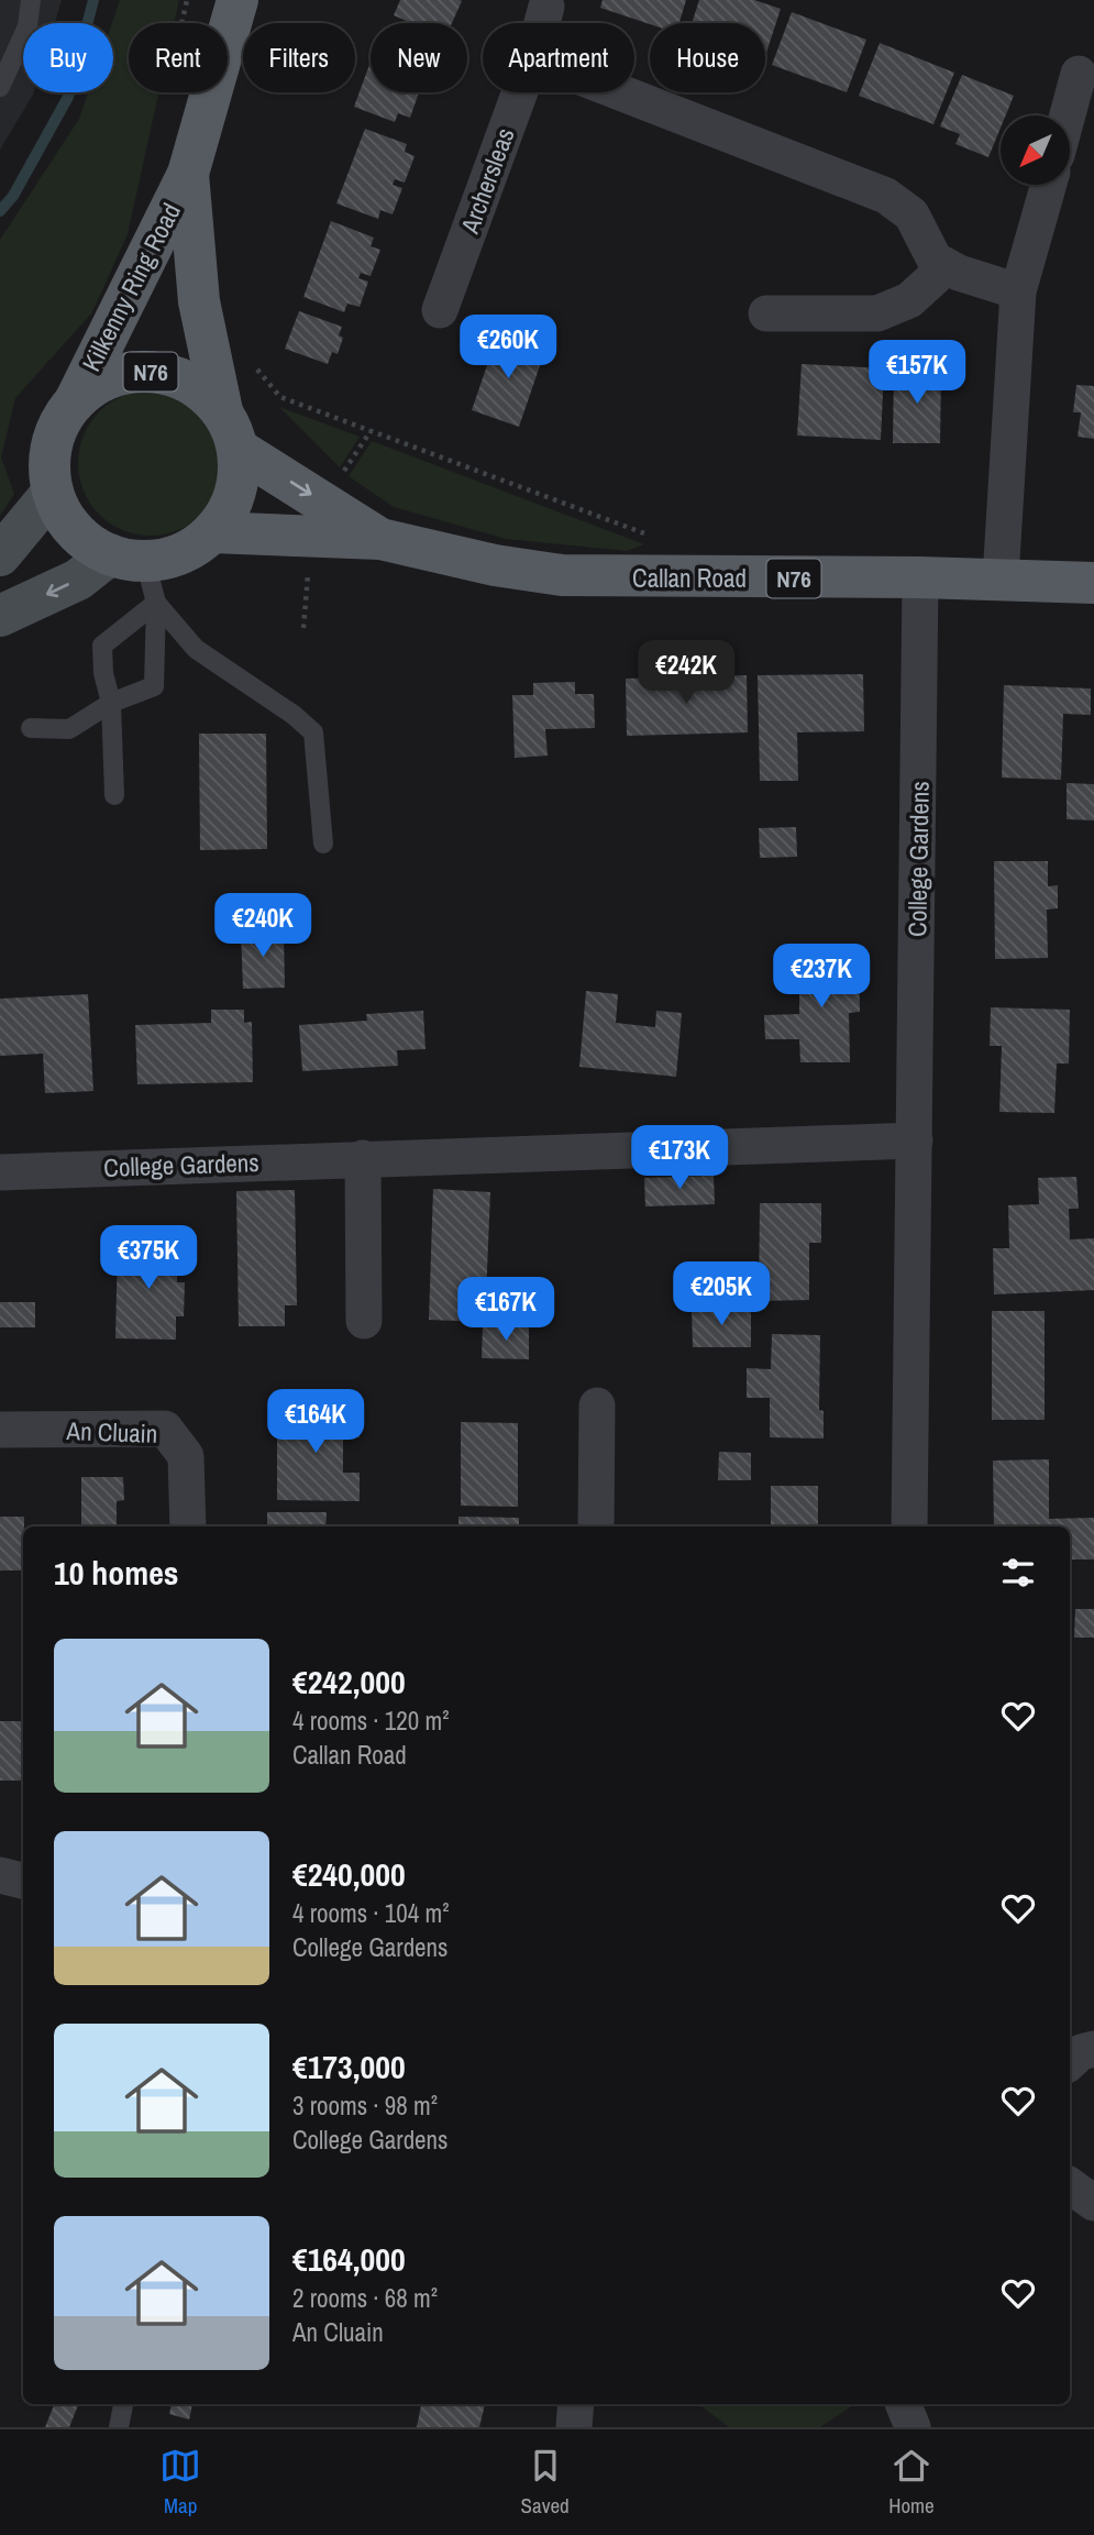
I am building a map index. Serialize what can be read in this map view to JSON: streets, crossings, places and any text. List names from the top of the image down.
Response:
{
  "streets": {
    "main road": ["Kilkenny Ring Road", "N76", "Callan Road"],
    "street": ["Archersleas", "College Gardens", "An Cluain"]
  },
  "crossings": [
    ["Kilkenny Ring Road", "N76"],
    ["Kilkenny Ring Road", "Callan Road"],
    ["N76", "Callan Road"],
    ["Callan Road", "College Gardens"]
  ],
  "north": "bottom left",
  "page": {
    "chip": [
      "Buy",
      "Rent",
      "Filters",
      "New",
      "Apartment",
      "House"
    ],
    "price": [
      "€260K",
      "€157K",
      "€242K",
      "€240K",
      "€237K",
      "€173K",
      "€375K",
      "€205K",
      "€167K",
      "€164K"
    ],
    "heading": "10 homes",
    "list": [
      {
        "name": "€242,000",
        "note": "4 rooms · 120 m² · Callan Road"
      },
      {
        "name": "€240,000",
        "note": "4 rooms · 104 m² · College Gardens"
      },
      {
        "name": "€173,000",
        "note": "3 rooms · 98 m² · College Gardens"
      },
      {
        "name": "€164,000",
        "note": "2 rooms · 68 m² · An Cluain"
      }
    ],
    "tabs": ["Map", "Saved", "Home"]
  }
}
